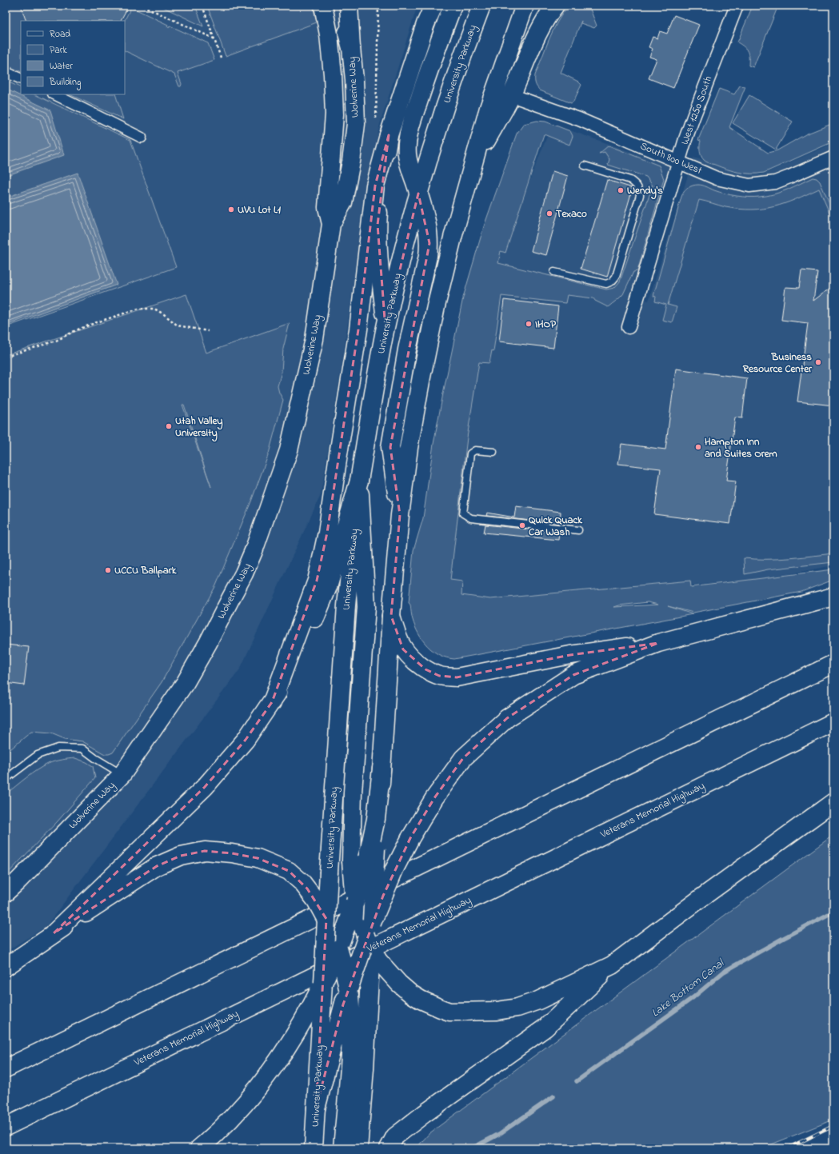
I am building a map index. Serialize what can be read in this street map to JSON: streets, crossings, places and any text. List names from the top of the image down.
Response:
{
  "streets": {
    "main road": ["University Parkway", "Wolverine Way", "Veterans Memorial Highway"],
    "street": ["West 1250 South", "South 800 West"]
  },
  "crossings": [
    ["West 1250 South", "South 800 West"]
  ],
  "water": ["Lake Bottom Canal"],
  "places": [
    "Wendy's",
    "UVU Lot L1",
    "Texaco",
    "IHOP",
    "Business Resource Center",
    "Utah Valley University",
    "Hampton Inn and Suites Orem",
    "Quick Quack Car Wash",
    "UCCU Ballpark"
  ],
  "legend": [
    "Road",
    "Park",
    "Water",
    "Building"
  ]
}
